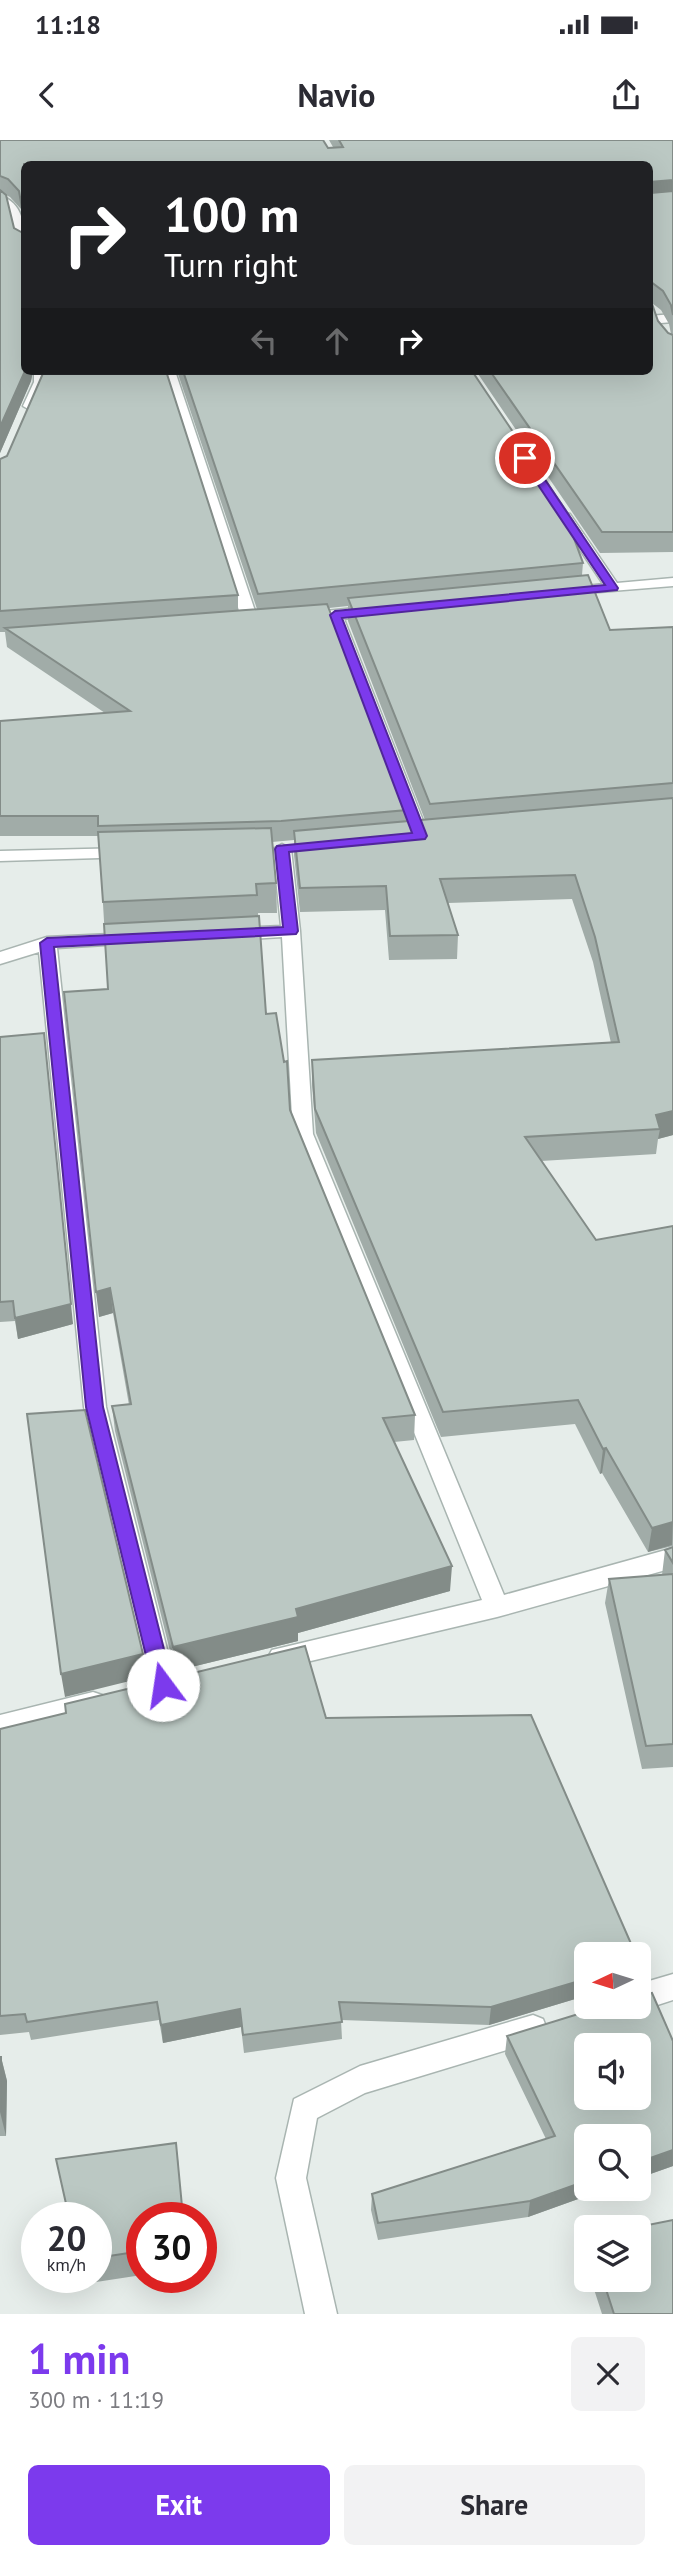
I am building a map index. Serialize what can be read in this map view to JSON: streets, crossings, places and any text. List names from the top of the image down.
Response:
{
  "north": "left",
  "page": {
    "status": "11:18",
    "header": "Navio",
    "turn": ["100 m", "Turn right"],
    "speed": "20 km/h",
    "limit": "30",
    "heading": ["1 min", "300 m · 11:19"],
    "buttons": ["Exit", "Share"]
  }
}
